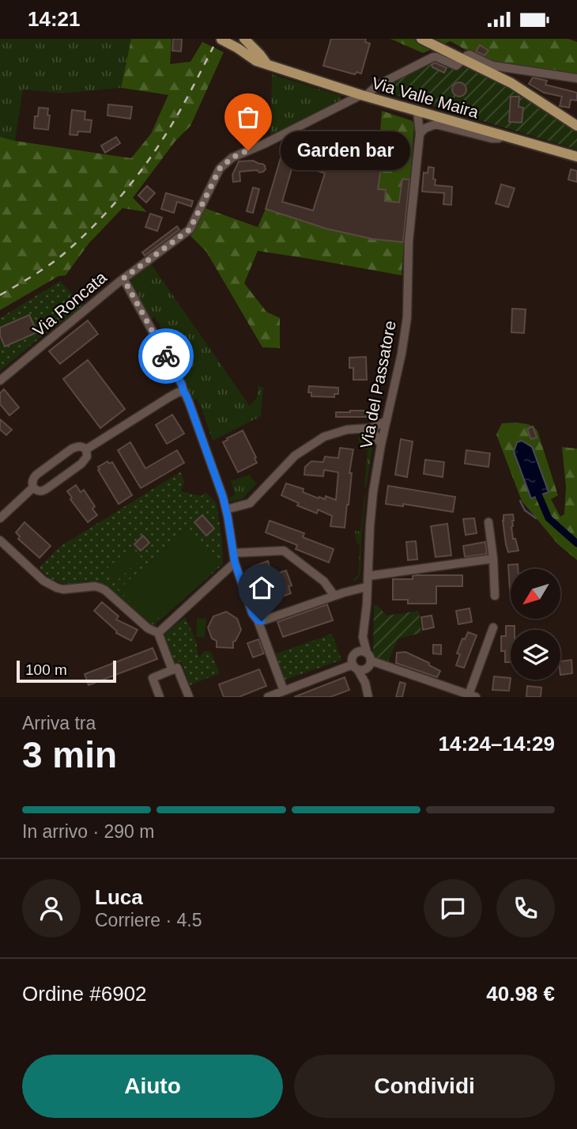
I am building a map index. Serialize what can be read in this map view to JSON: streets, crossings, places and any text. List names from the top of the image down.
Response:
{
  "streets": {
    "main road": ["Via Valle Maira"],
    "street": ["Via Roncata", "Via del Passatore"]
  },
  "crossings": [
    ["Via Valle Maira", "Via Roncata"],
    ["Via Valle Maira", "Via del Passatore"]
  ],
  "places": ["Garden bar"],
  "scale_bar": "100 m",
  "north": "bottom left",
  "page": {
    "status": "14:21",
    "bubble": "Garden bar",
    "scale": "100 m",
    "heading": ["3 min", "Arriva tra", "14:24–14:29"],
    "panel": [
      "Luca",
      "Corriere · 4.5",
      "Ordine #6902",
      "40.98 €"
    ],
    "bar": "In arrivo · 290 m",
    "buttons": ["Aiuto", "Condividi"]
  }
}
